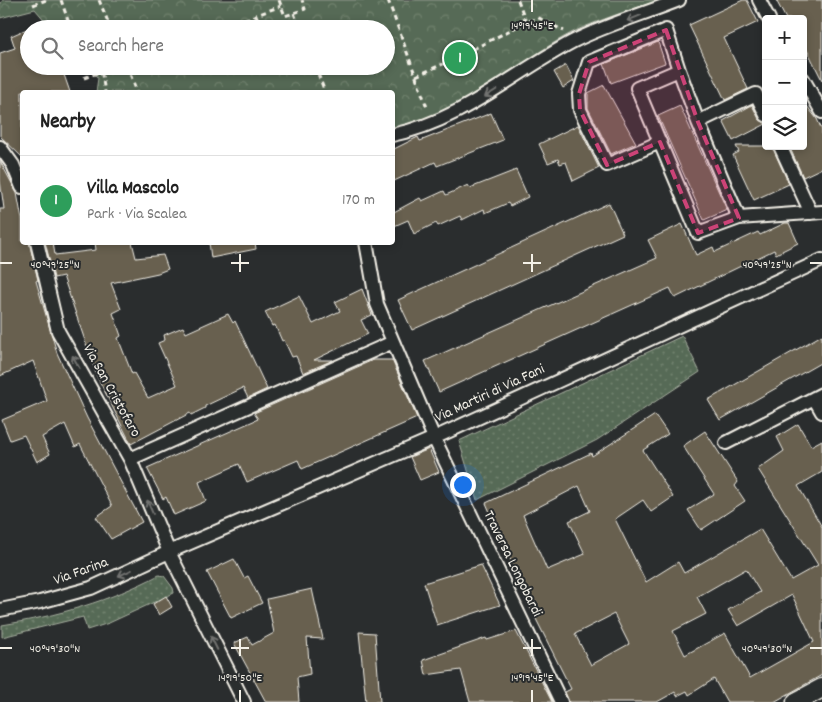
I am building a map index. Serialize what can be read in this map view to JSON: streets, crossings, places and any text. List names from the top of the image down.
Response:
{
  "streets": {
    "street": [
      "Via San Cristofaro",
      "Via Martiri di Via Fani",
      "Traversa Longobardi",
      "Via Farina"
    ]
  },
  "crossings": [
    ["Via San Cristofaro", "Via Martiri di Via Fani"],
    ["Via San Cristofaro", "Via Farina"],
    ["Via Martiri di Via Fani", "Traversa Longobardi"],
    ["Via Martiri di Via Fani", "Via Farina"]
  ],
  "one_way": ["Via San Cristofaro", "Via Farina"],
  "page": {
    "map_buttons": ["+", "−"],
    "search": "Search here",
    "pins": "1",
    "heading": "Nearby",
    "list": [
      {
        "mark": "1",
        "name": "Villa Mascolo",
        "note": "Park · Via Scalea",
        "value": "170 m"
      }
    ]
  },
  "coordinates": [
    "14°19'45\"E",
    "40°49'25\"N",
    "40°49'30\"N",
    "14°19'50\"E"
  ]
}
